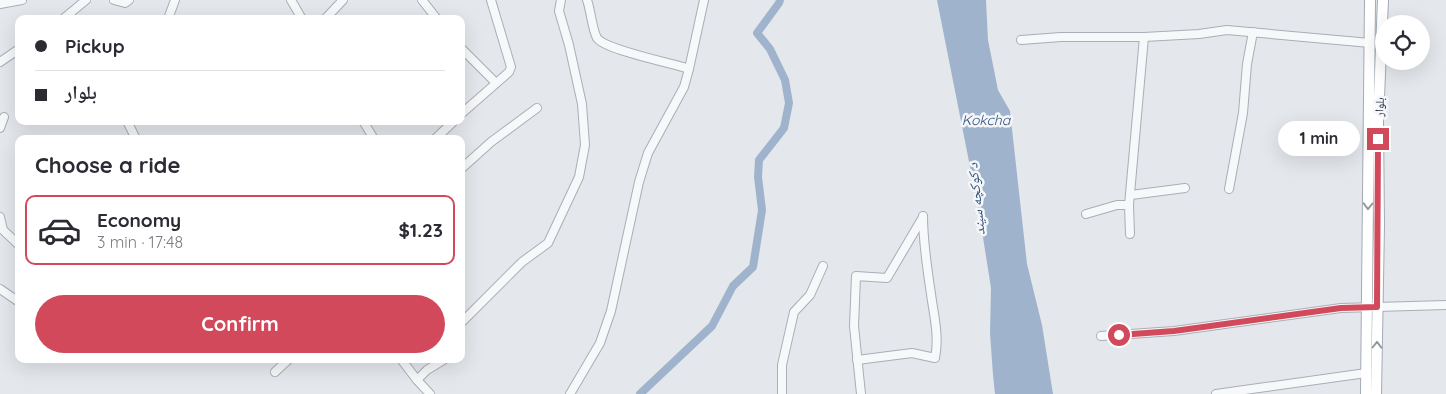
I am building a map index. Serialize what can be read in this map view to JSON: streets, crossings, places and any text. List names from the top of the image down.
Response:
{
  "streets": {
    "main road": ["بلوار"]
  },
  "water": ["Kokcha", "د کوکچه سیند"],
  "page": {
    "banner": ["Pickup", "بلوار"],
    "bubble": "1 min",
    "heading": "Choose a ride",
    "list": [
      {
        "name": "Economy",
        "note": "3 min · 17:48",
        "value": "$1.23"
      }
    ],
    "buttons": "Confirm"
  }
}
